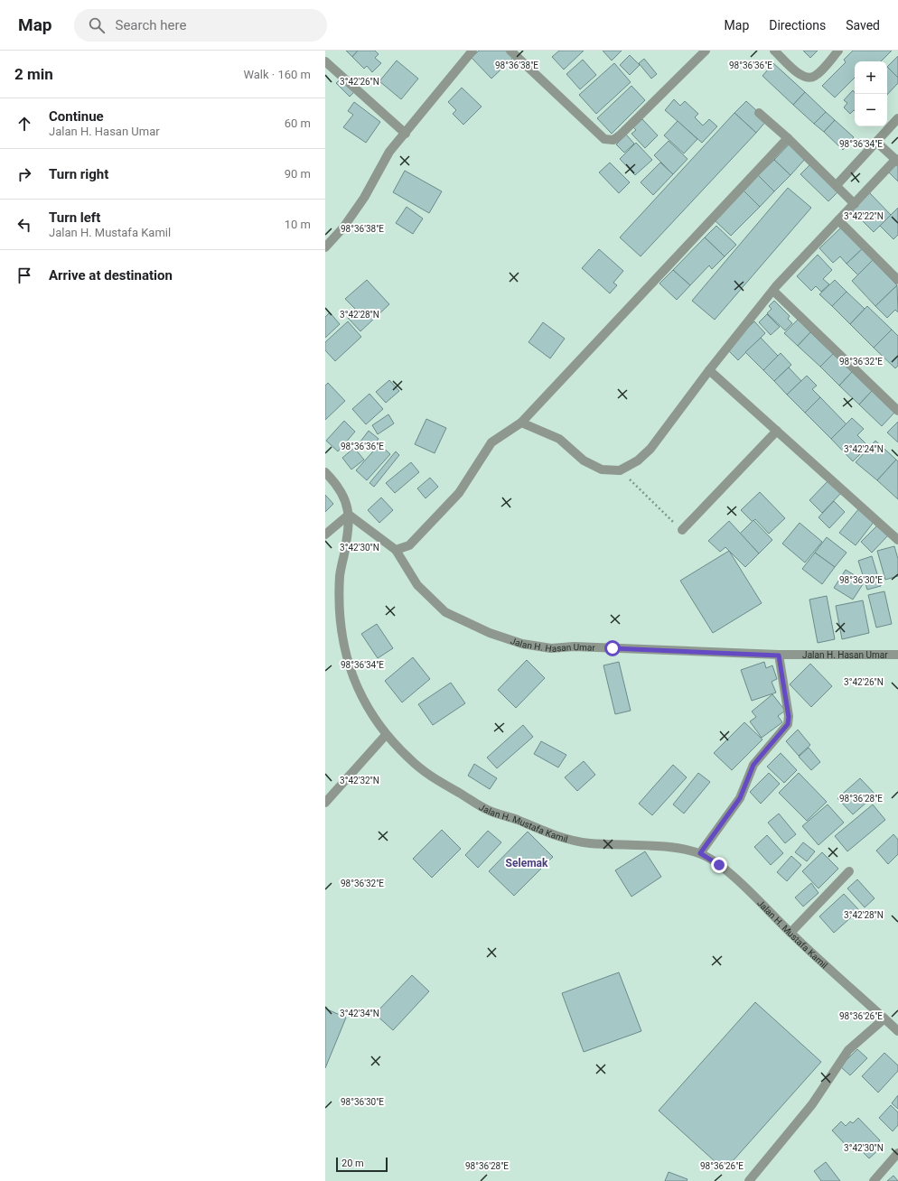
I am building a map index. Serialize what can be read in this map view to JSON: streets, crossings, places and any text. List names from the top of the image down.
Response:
{
  "streets": {
    "street": ["Jalan H. Hasan Umar", "Jalan H. Mustafa Kamil"]
  },
  "districts": ["Selemak"],
  "scale_bar": "20 m",
  "page": {
    "header": "Map",
    "search": "Search here",
    "nav": ["Map", "Directions", "Saved"],
    "heading": ["2 min", "Walk · 160 m"],
    "map_buttons": ["+", "−"],
    "list": [
      ["Continue", "Jalan H. Hasan Umar", "60 m"],
      ["Turn right", "90 m"],
      ["Turn left", "Jalan H. Mustafa Kamil", "10 m"],
      "Arrive at destination"
    ],
    "scale": "20 m"
  },
  "coordinates": [
    "98°36'38\"E",
    "98°36'36\"E",
    "3°42'26\"N",
    "98°36'34\"E",
    "3°42'22\"N",
    "3°42'28\"N",
    "98°36'32\"E",
    "3°42'24\"N",
    "3°42'30\"N",
    "98°36'30\"E",
    "3°42'32\"N",
    "98°36'28\"E",
    "3°42'34\"N",
    "98°36'26\"E"
  ]
}
